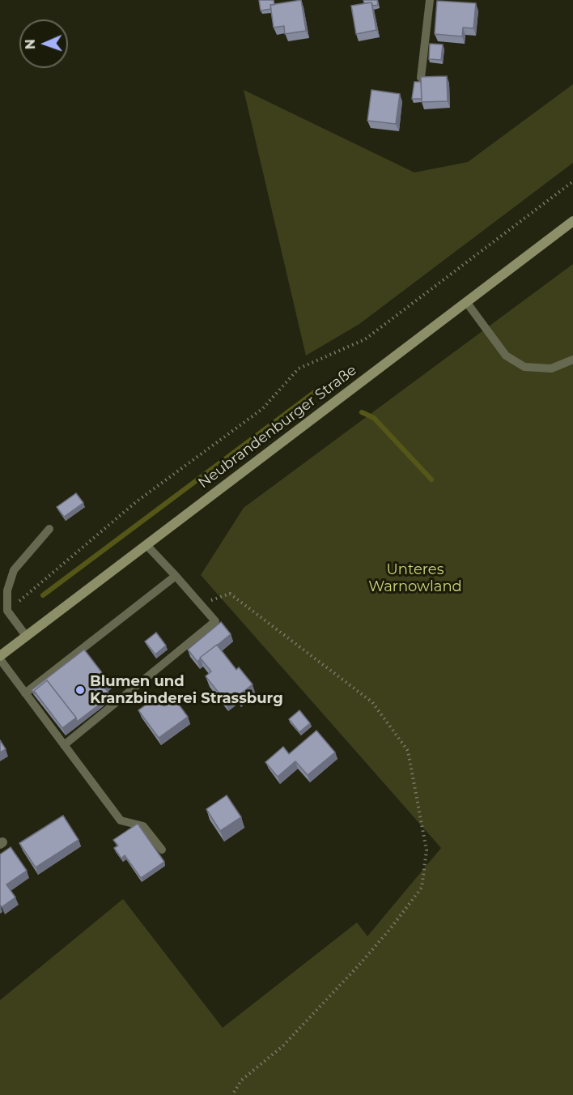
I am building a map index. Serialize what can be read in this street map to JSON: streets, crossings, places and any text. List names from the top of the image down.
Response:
{
  "streets": {
    "main road": ["Neubrandenburger Straße"]
  },
  "parks": ["Unteres Warnowland"],
  "places": ["Blumen und Kranzbinderei Strassburg"],
  "north": "left"
}
